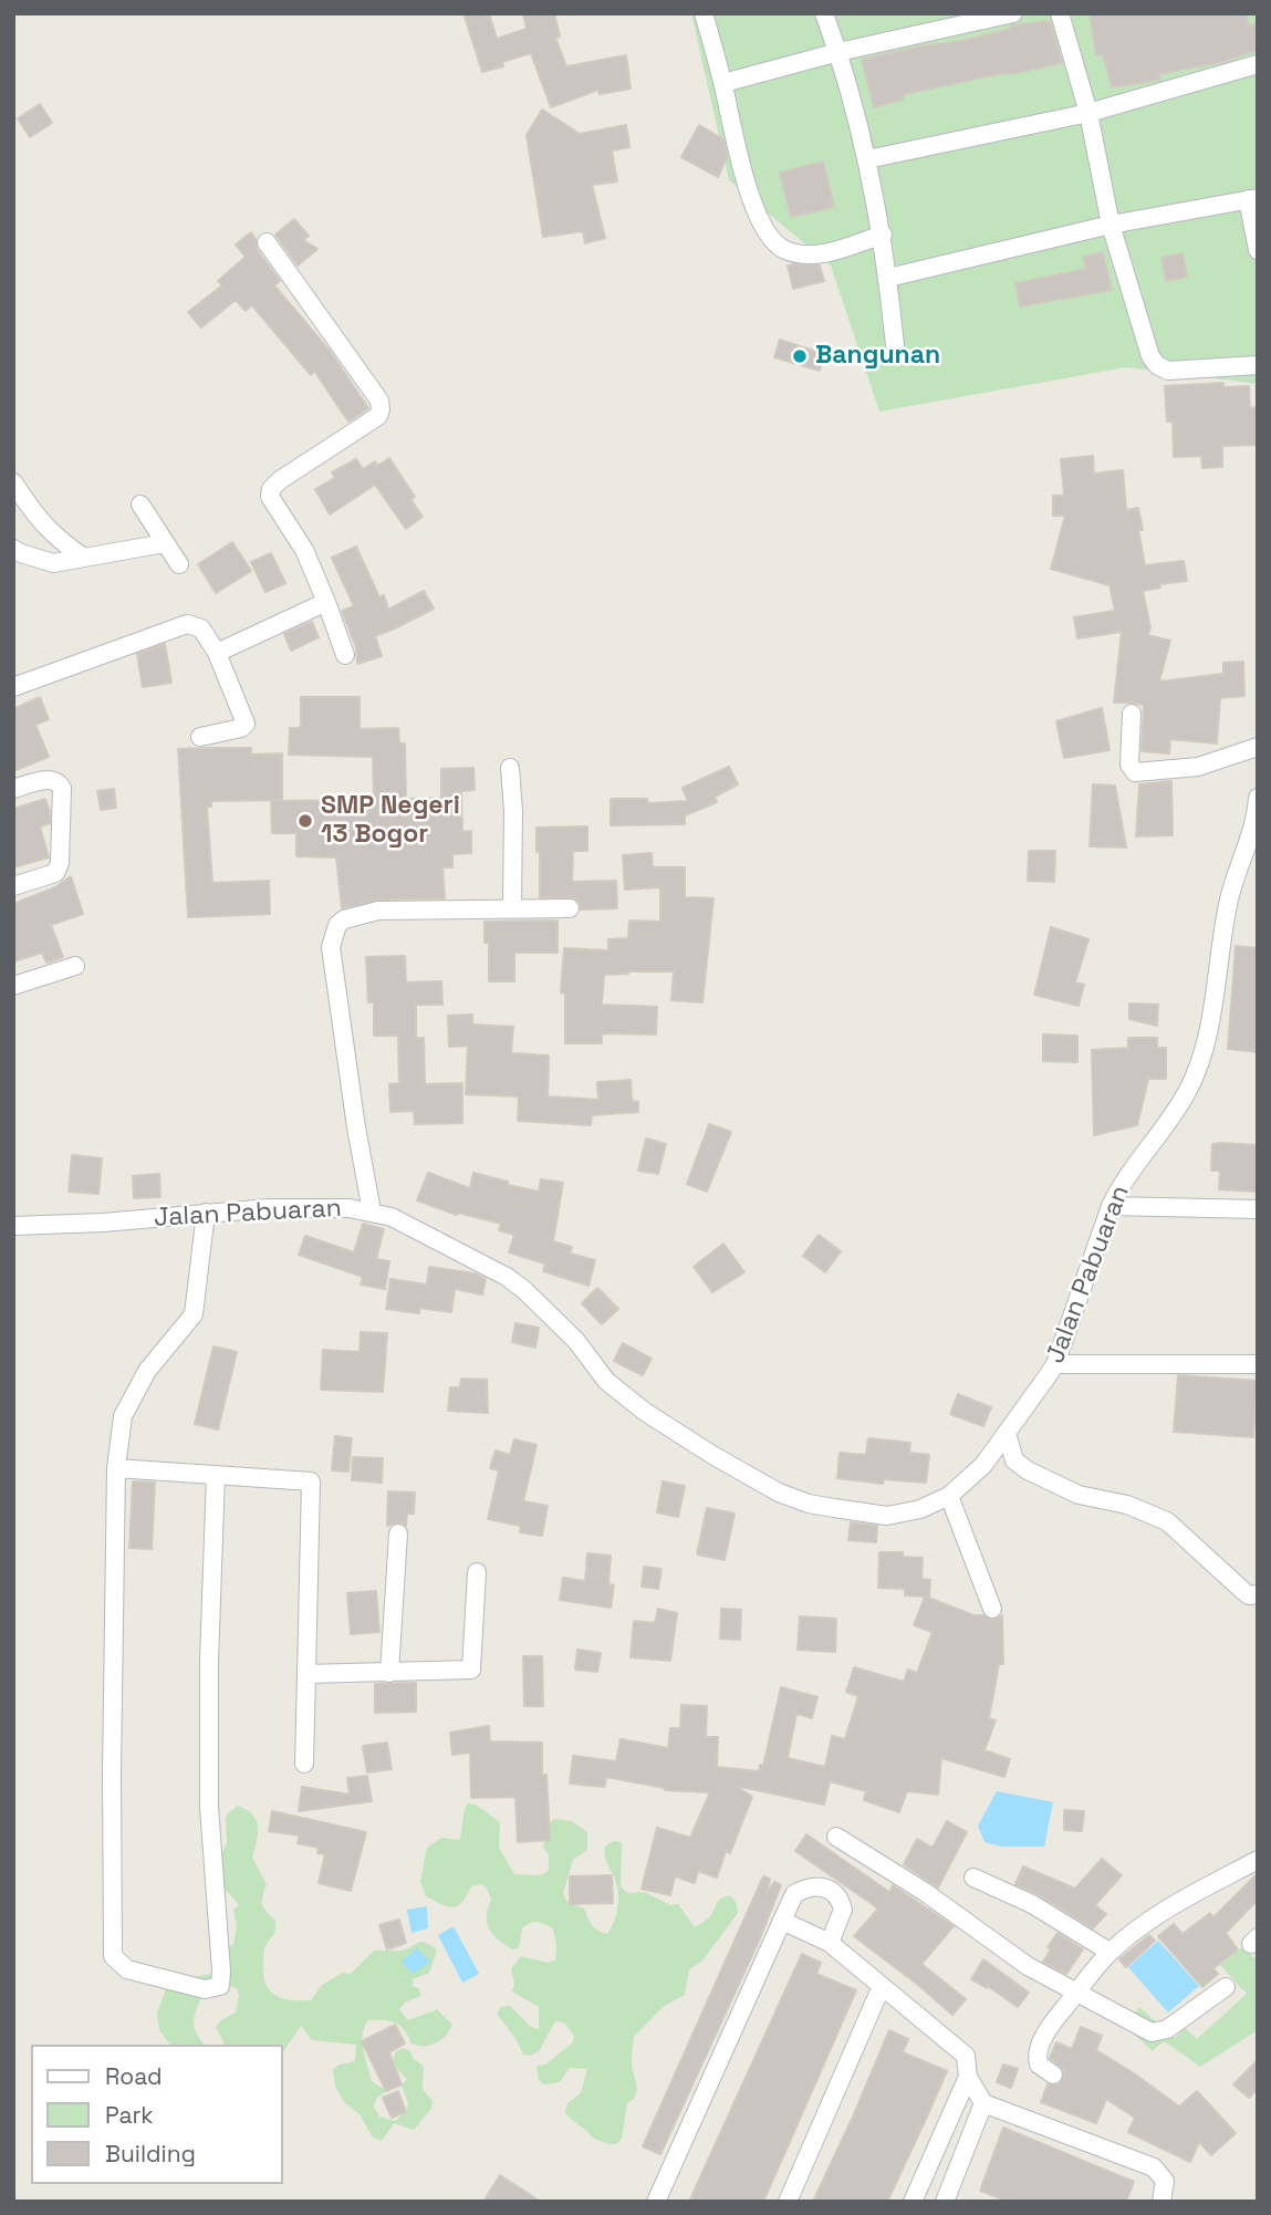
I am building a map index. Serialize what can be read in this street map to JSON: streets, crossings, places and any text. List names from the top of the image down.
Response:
{
  "streets": {
    "street": ["Jalan Pabuaran"]
  },
  "places": ["Bangunan", "SMP Negeri 13 Bogor"],
  "legend": ["Road", "Park", "Building"]
}
